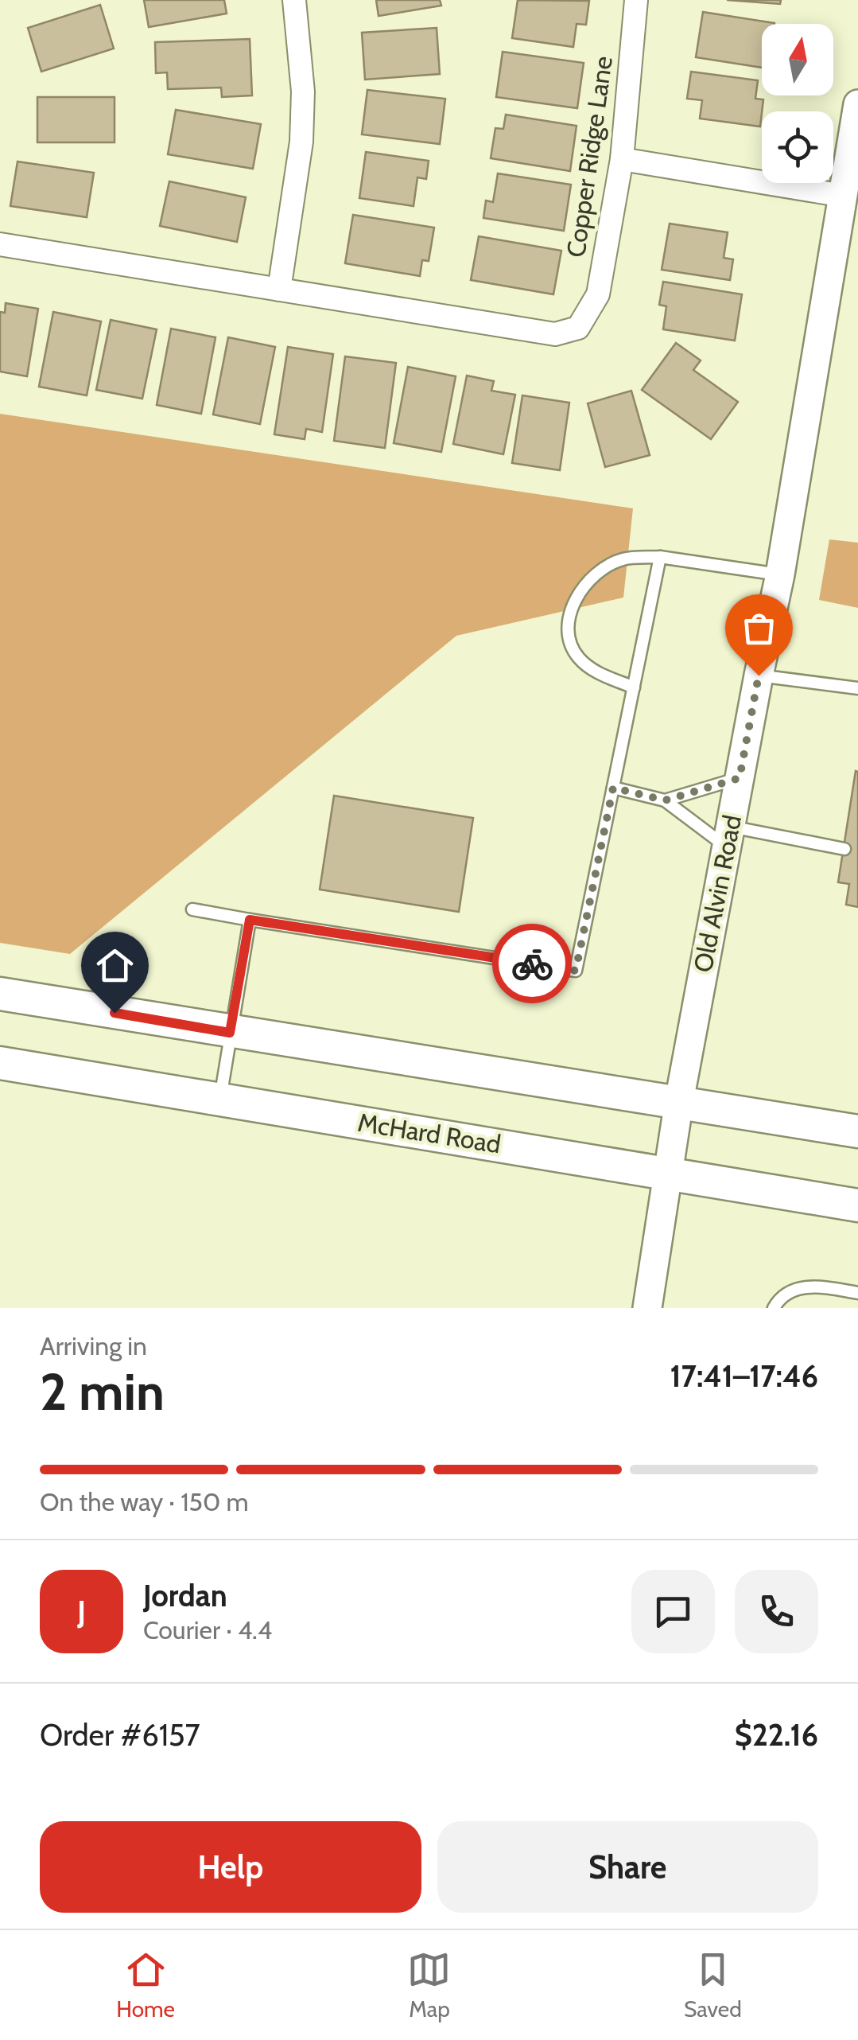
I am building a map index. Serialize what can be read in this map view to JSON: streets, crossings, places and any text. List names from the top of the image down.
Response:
{
  "streets": {
    "main road": ["McHard Road"],
    "street": ["Copper Ridge Lane", "Old Alvin Road"]
  },
  "crossings": [
    ["Old Alvin Road", "McHard Road"]
  ],
  "north": "top",
  "page": {
    "heading": ["2 min", "Arriving in", "17:41–17:46"],
    "panel": [
      "Jordan",
      "Courier · 4.4",
      "Order #6157",
      "$22.16"
    ],
    "bar": "On the way · 150 m",
    "round": "J",
    "buttons": ["Help", "Share"],
    "tabs": ["Home", "Map", "Saved"]
  }
}
